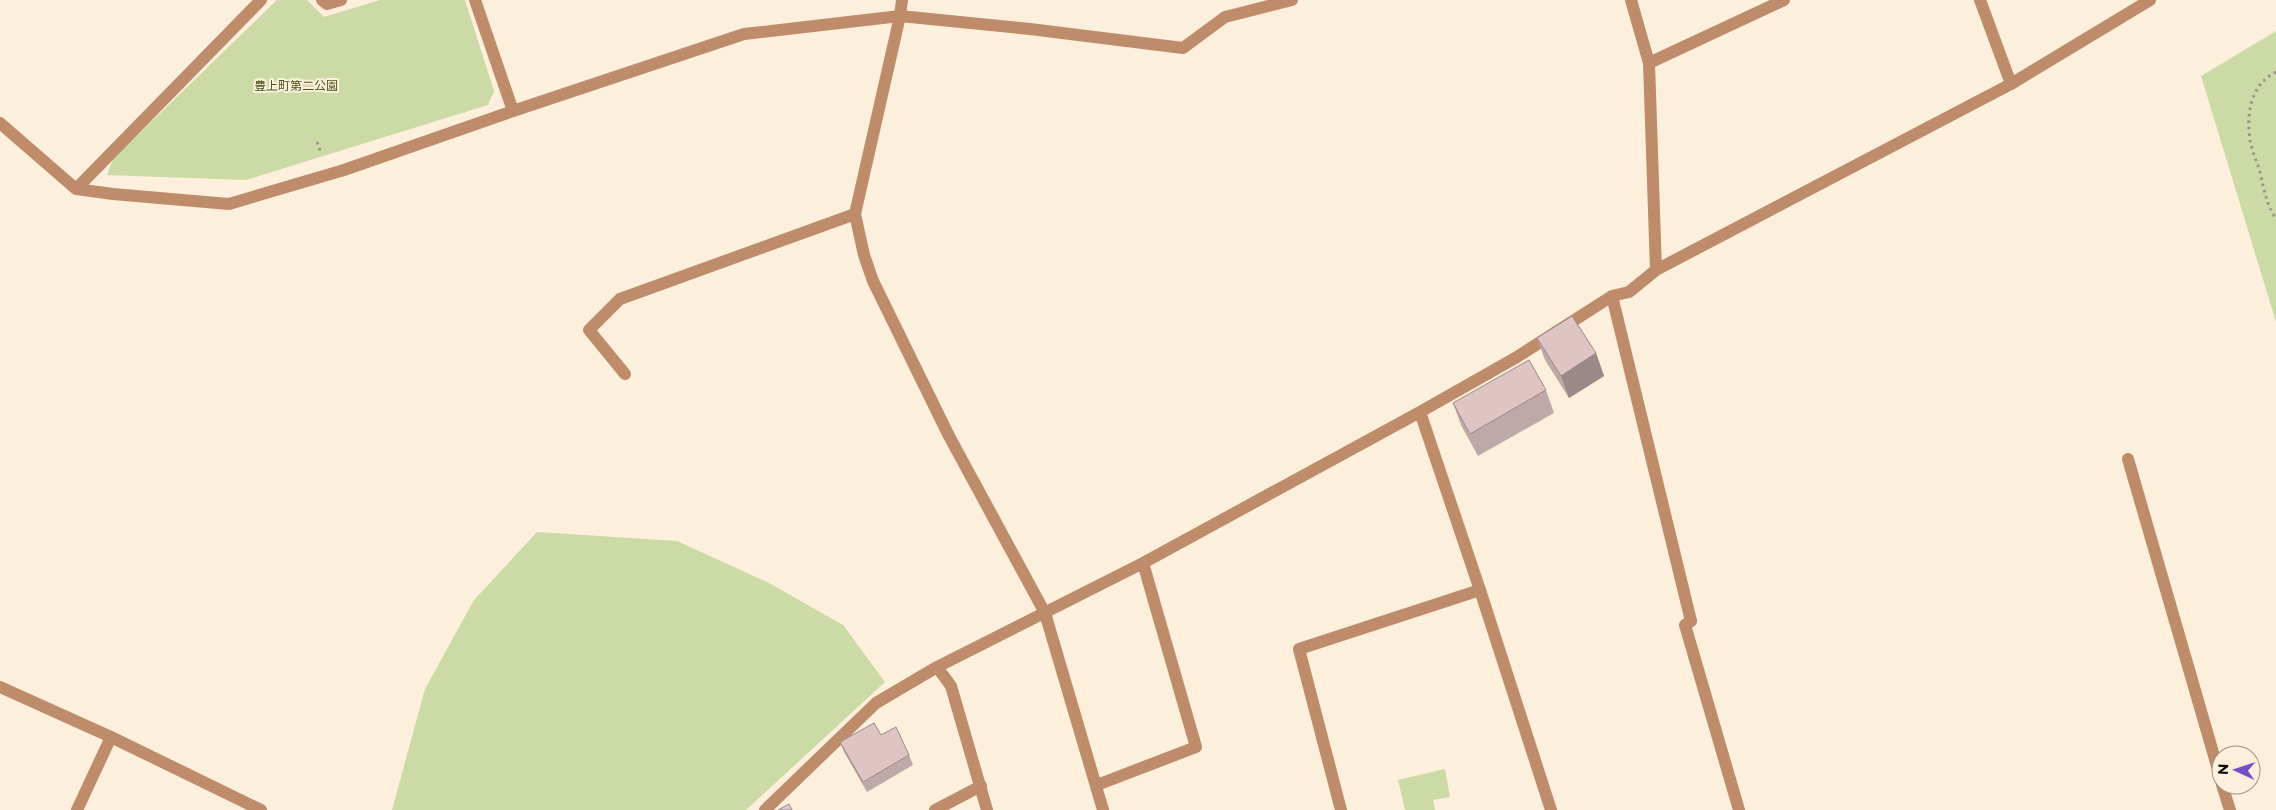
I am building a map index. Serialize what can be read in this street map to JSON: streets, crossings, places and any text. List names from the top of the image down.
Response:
{
  "parks": ["豊上町第二公園"],
  "north": "left"
}
